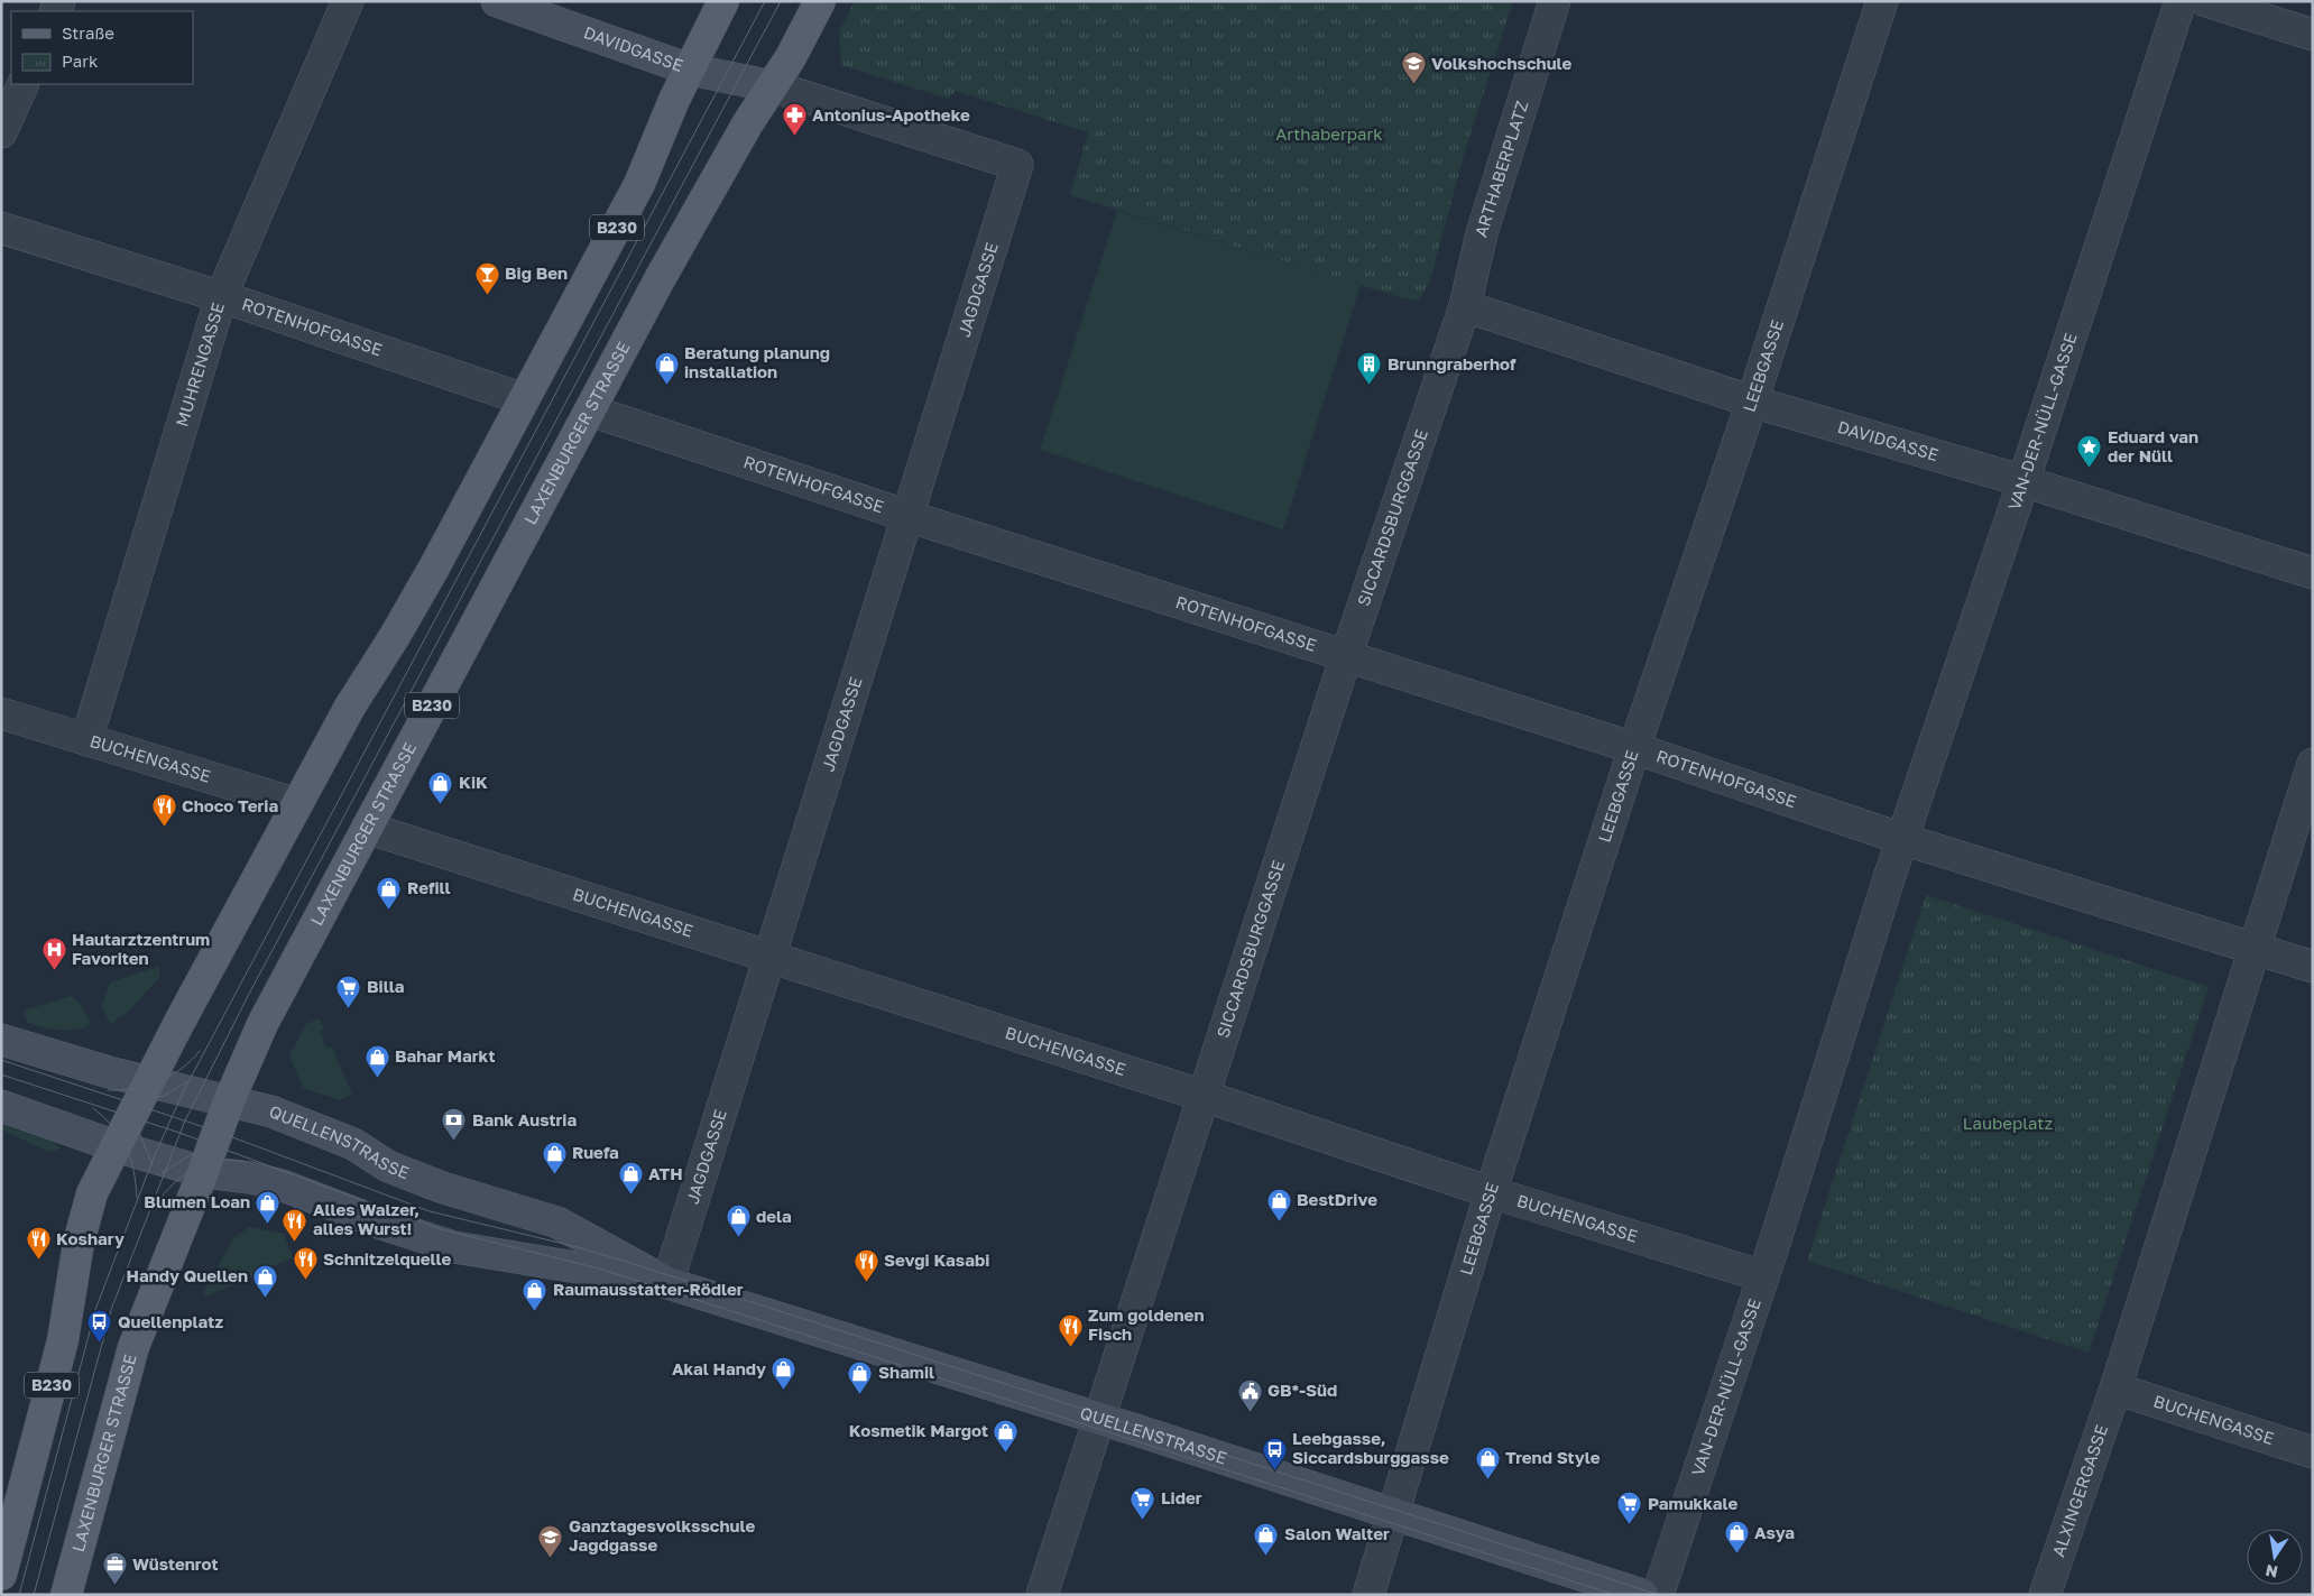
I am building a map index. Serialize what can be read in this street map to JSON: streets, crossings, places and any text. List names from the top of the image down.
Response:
{
  "streets": {
    "main road": ["B230", "LAXENBURGER STRASSE"],
    "street": [
      "DAVIDGASSE",
      "ARTHABERPLATZ",
      "JAGDGASSE",
      "ROTENHOFGASSE",
      "MUHRENGASSE",
      "LEEBGASSE",
      "VAN-DER-NÜLL-GASSE",
      "SICCARDSBURGGASSE",
      "BUCHENGASSE",
      "QUELLENSTRASSE",
      "ALXINGERGASSE"
    ]
  },
  "crossings": [
    ["DAVIDGASSE", "ARTHABERPLATZ"],
    ["DAVIDGASSE", "B230"],
    ["DAVIDGASSE", "JAGDGASSE"],
    ["DAVIDGASSE", "LEEBGASSE"],
    ["DAVIDGASSE", "VAN-DER-NÜLL-GASSE"],
    ["DAVIDGASSE", "LAXENBURGER STRASSE"],
    ["DAVIDGASSE", "SICCARDSBURGGASSE"],
    ["ARTHABERPLATZ", "SICCARDSBURGGASSE"],
    ["B230", "JAGDGASSE"],
    ["B230", "ROTENHOFGASSE"],
    ["B230", "LAXENBURGER STRASSE"],
    ["B230", "BUCHENGASSE"],
    ["B230", "QUELLENSTRASSE"],
    ["JAGDGASSE", "ROTENHOFGASSE"],
    ["JAGDGASSE", "LAXENBURGER STRASSE"],
    ["JAGDGASSE", "BUCHENGASSE"],
    ["JAGDGASSE", "QUELLENSTRASSE"],
    ["ROTENHOFGASSE", "MUHRENGASSE"],
    ["ROTENHOFGASSE", "LEEBGASSE"],
    ["ROTENHOFGASSE", "VAN-DER-NÜLL-GASSE"],
    ["ROTENHOFGASSE", "LAXENBURGER STRASSE"],
    ["ROTENHOFGASSE", "SICCARDSBURGGASSE"],
    ["MUHRENGASSE", "BUCHENGASSE"],
    ["LEEBGASSE", "BUCHENGASSE"],
    ["LEEBGASSE", "QUELLENSTRASSE"],
    ["VAN-DER-NÜLL-GASSE", "BUCHENGASSE"],
    ["LAXENBURGER STRASSE", "BUCHENGASSE"],
    ["LAXENBURGER STRASSE", "QUELLENSTRASSE"],
    ["SICCARDSBURGGASSE", "BUCHENGASSE"],
    ["SICCARDSBURGGASSE", "QUELLENSTRASSE"],
    ["BUCHENGASSE", "ALXINGERGASSE"]
  ],
  "parks": ["Arthaberpark", "Laubeplatz"],
  "places": {
    "school or university": ["Volkshochschule", "Ganztagesvolksschule Jagdgasse"],
    "pharmacy": ["Antonius-Apotheke"],
    "bar": ["Big Ben"],
    "shop": [
      "Beratung planung installation",
      "KiK",
      "Refill",
      "Bahar Markt",
      "Ruefa",
      "ATH",
      "BestDrive",
      "Blumen Loan",
      "dela",
      "Handy Quellen",
      "Raumausstatter-Rödler",
      "Akal Handy",
      "Shamil",
      "Kosmetik Margot",
      "Trend Style",
      "Asya",
      "Salon Walter"
    ],
    "building": ["Brunngraberhof"],
    "place": ["Eduard van der Nüll"],
    "restaurant": [
      "Choco Teria",
      "Alles Walzer, alles Wurst!",
      "Koshary",
      "Schnitzelquelle",
      "Sevgi Kasabi",
      "Zum goldenen Fisch"
    ],
    "hospital": ["Hautarztzentrum Favoriten"],
    "supermarket": ["Billa", "Lider", "Pamukkale"],
    "bank": ["Bank Austria"],
    "bus stop": ["Quellenplatz", "Leebgasse, Siccardsburggasse"],
    "public building": ["GB*-Süd"],
    "office": ["Wüstenrot"]
  },
  "legend": ["Straße", "Park"],
  "north": "bottom"
}
